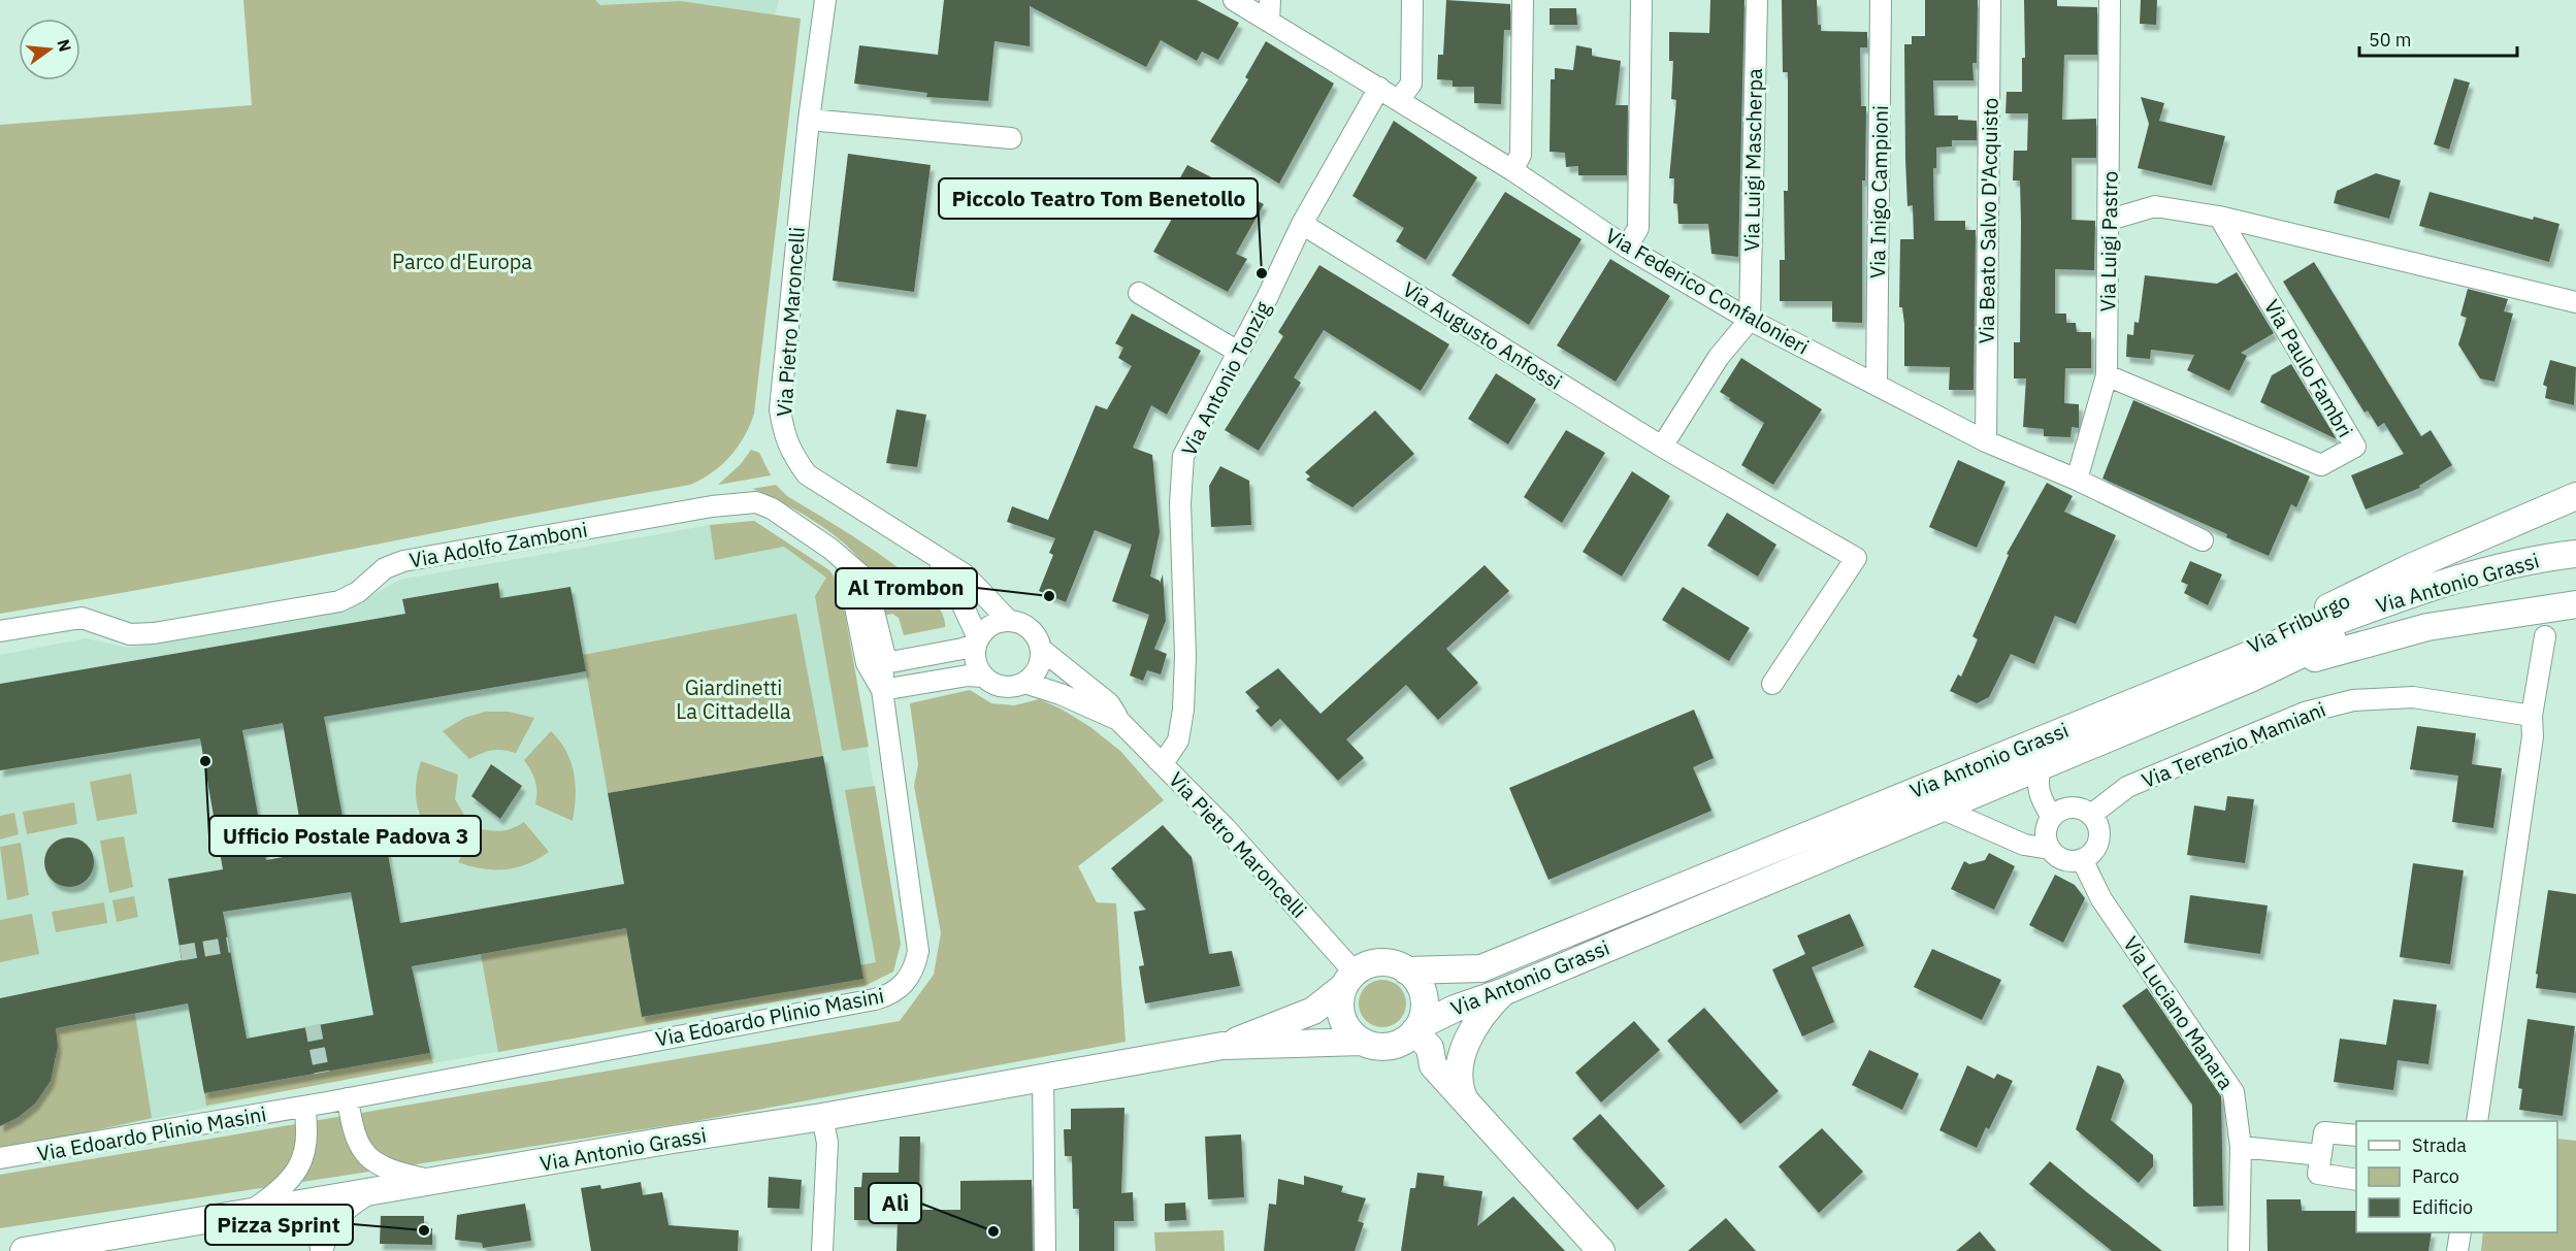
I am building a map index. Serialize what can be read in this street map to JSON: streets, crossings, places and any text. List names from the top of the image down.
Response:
{
  "streets": {
    "street": [
      "Via Luigi Mascherpa",
      "Via Inigo Campioni",
      "Via Beato Salvo D'Acquisto",
      "Via Luigi Pastro",
      "Via Federico Confalonieri",
      "Via Pietro Maroncelli",
      "Via Augusto Anfossi",
      "Via Paulo Fambri",
      "Via Antonio Tonzig",
      "Via Adolfo Zamboni",
      "Via Antonio Grassi",
      "Via Friburgo",
      "Via Terenzio Mamiani",
      "Via Luciano Manara",
      "Via Edoardo Plinio Masini"
    ]
  },
  "crossings": [
    ["Via Luigi Mascherpa", "Via Federico Confalonieri"],
    ["Via Inigo Campioni", "Via Federico Confalonieri"],
    ["Via Beato Salvo D'Acquisto", "Via Federico Confalonieri"],
    ["Via Luigi Pastro", "Via Federico Confalonieri"],
    ["Via Luigi Pastro", "Via Paulo Fambri"],
    ["Via Federico Confalonieri", "Via Antonio Tonzig"],
    ["Via Pietro Maroncelli", "Via Antonio Tonzig"],
    ["Via Pietro Maroncelli", "Via Antonio Grassi"],
    ["Via Augusto Anfossi", "Via Antonio Tonzig"],
    ["Via Adolfo Zamboni", "Via Edoardo Plinio Masini"],
    ["Via Antonio Grassi", "Via Friburgo"],
    ["Via Terenzio Mamiani", "Via Luciano Manara"]
  ],
  "parks": ["Parco d'Europa", "Giardinetti La Cittadella"],
  "places": [
    "Piccolo Teatro Tom Benetollo",
    "Al Trombon",
    "Ufficio Postale Padova 3",
    "Pizza Sprint",
    "Alì"
  ],
  "legend": ["Strada", "Parco", "Edificio"],
  "scale_bar": "50 m",
  "north": "right"
}
